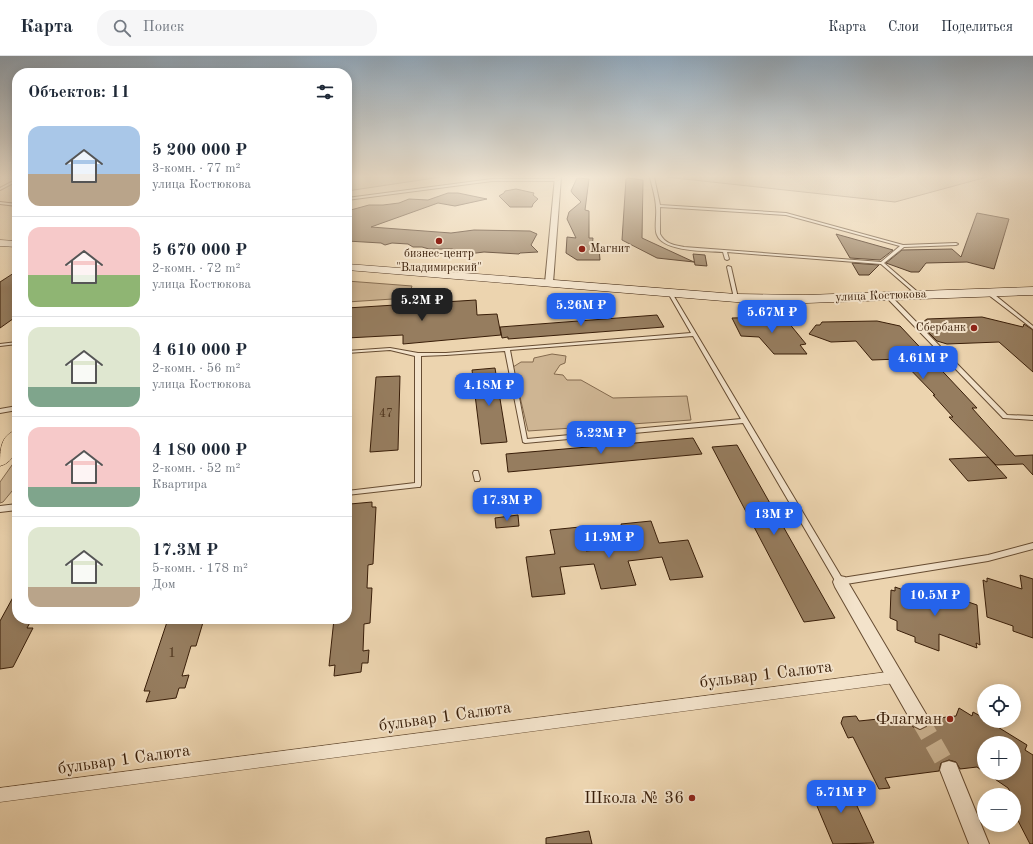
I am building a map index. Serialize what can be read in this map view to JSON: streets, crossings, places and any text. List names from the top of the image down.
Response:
{
  "streets": {
    "main road": ["улица Костюкова"],
    "street": ["бульвар 1 Салюта"]
  },
  "places": [
    "бизнес-центр \"Владимирский\"",
    "Магнит",
    "Сбербанк",
    "Флагман",
    "Школа № 36"
  ],
  "house_numbers": ["47", "1"],
  "page": {
    "header": "Карта",
    "search": "Поиск",
    "nav": ["Карта", "Слои", "Поделиться"],
    "heading": "Объектов: 11",
    "list": [
      {
        "name": "5 200 000 ₽",
        "note": "3-комн. · 77 m² · улица Костюкова"
      },
      {
        "name": "5 670 000 ₽",
        "note": "2-комн. · 72 m² · улица Костюкова"
      },
      {
        "name": "4 610 000 ₽",
        "note": "2-комн. · 56 m² · улица Костюкова"
      },
      {
        "name": "4 180 000 ₽",
        "note": "2-комн. · 52 m² · Квартира"
      },
      {
        "name": "17.3M ₽",
        "note": "5-комн. · 178 m² · Дом"
      }
    ],
    "price": [
      "5.2M ₽",
      "5.26M ₽",
      "5.67M ₽",
      "4.61M ₽",
      "4.18M ₽",
      "5.22M ₽",
      "17.3M ₽",
      "13M ₽",
      "11.9M ₽",
      "10.5M ₽",
      "5.71M ₽"
    ],
    "map_buttons": ["+", "−"]
  }
}
